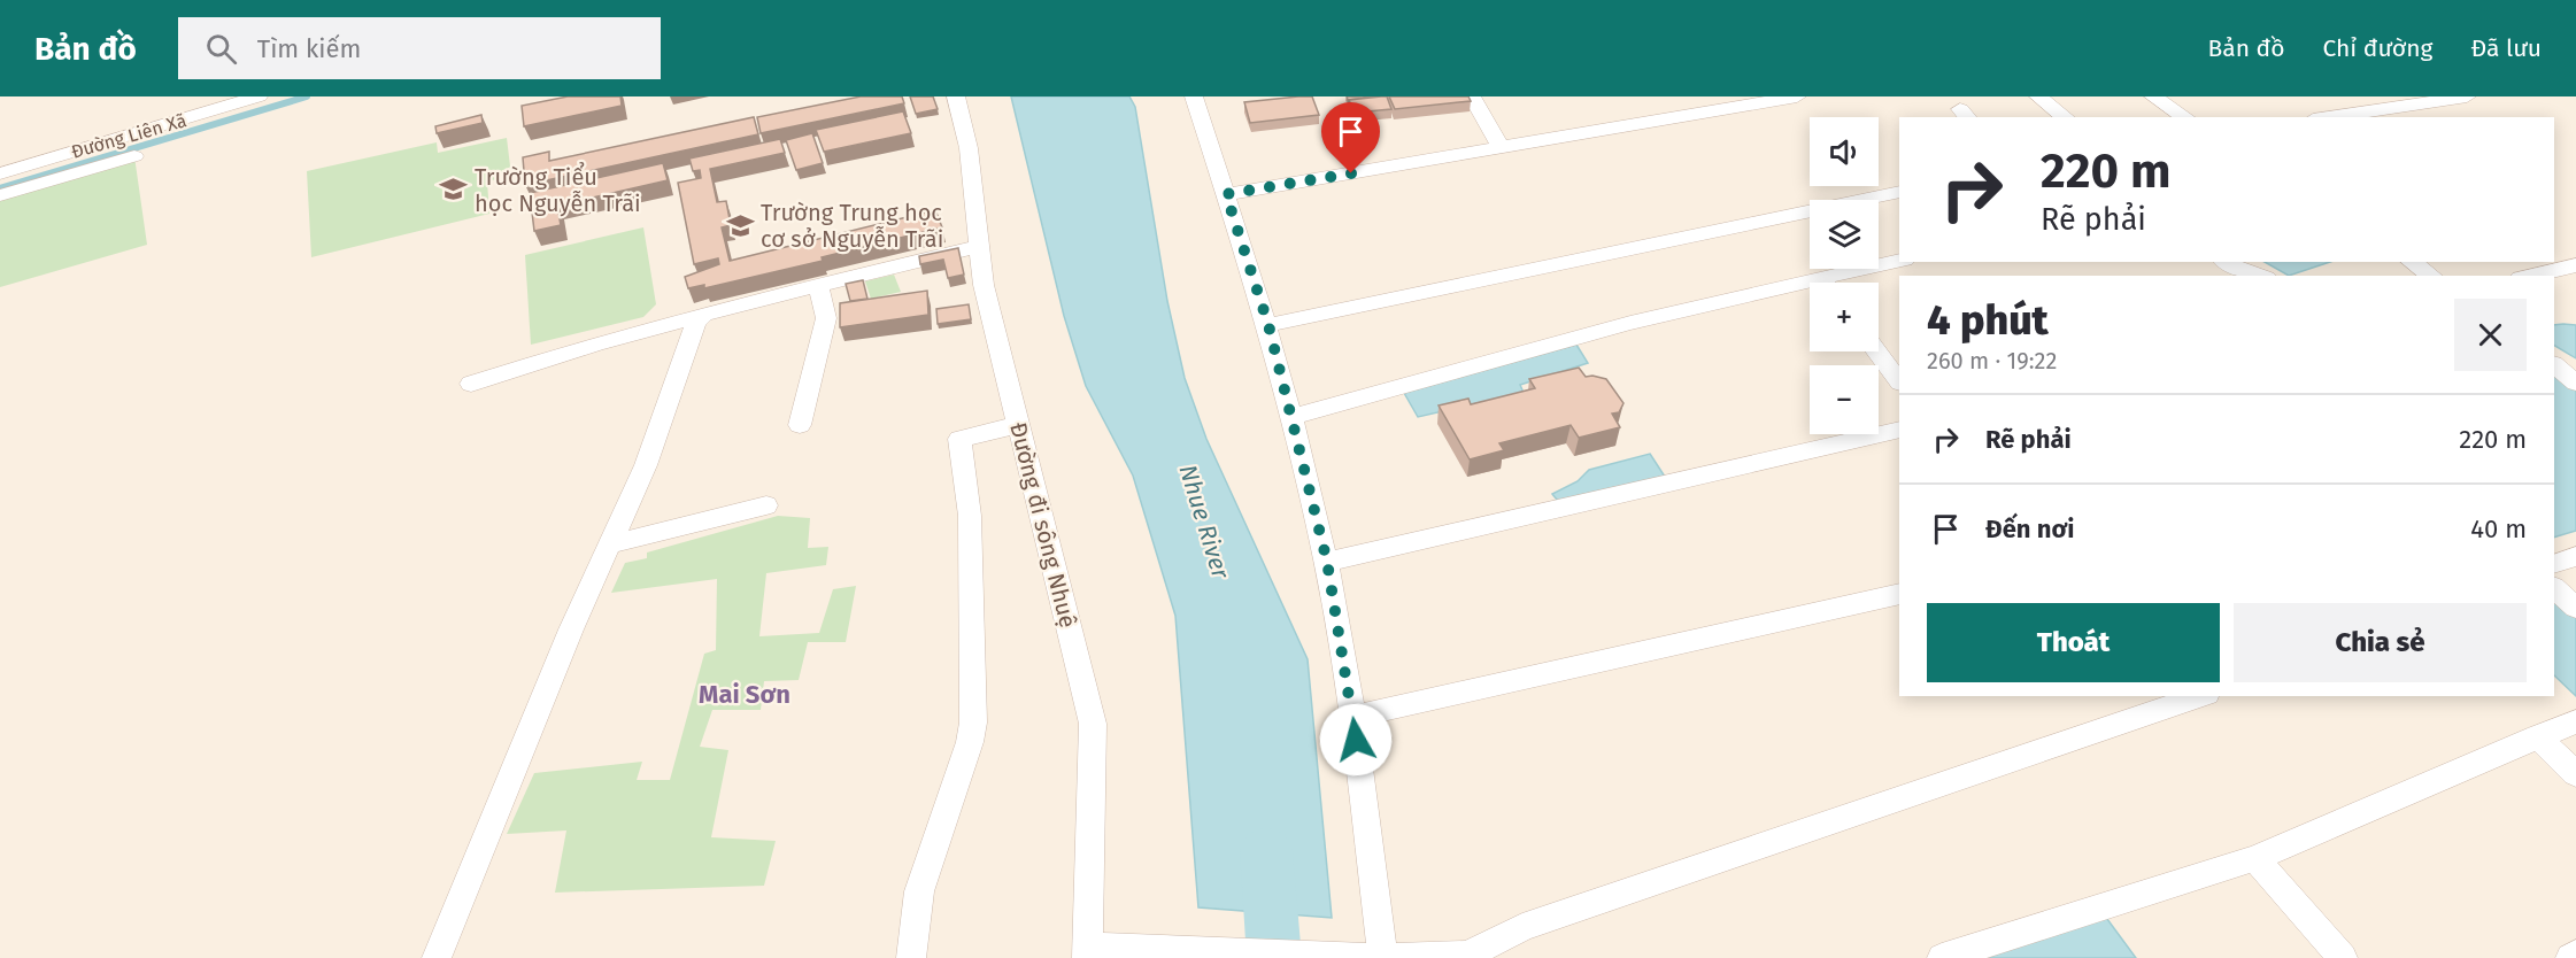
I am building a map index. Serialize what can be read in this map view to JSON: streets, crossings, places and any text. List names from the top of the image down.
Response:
{
  "streets": {
    "street": ["Đường Liên Xã", "Đường đi sông Nhuệ"]
  },
  "districts": ["Mai Sơn"],
  "water": ["Nhue River"],
  "places": {
    "school or university": ["Trường Tiểu học Nguyễn Trãi", "Trường Trung học cơ sở Nguyễn Trãi"]
  },
  "page": {
    "header": "Bản đồ",
    "search": "Tìm kiếm",
    "nav": ["Bản đồ", "Chỉ đường", "Đã lưu"],
    "map_buttons": ["+", "−"],
    "turn": ["220 m", "Rẽ phải"],
    "heading": ["4 phút", "260 m · 19:22"],
    "list": [
      {
        "name": "Rẽ phải",
        "value": "220 m"
      },
      {
        "name": "Đến nơi",
        "value": "40 m"
      }
    ],
    "buttons": ["Thoát", "Chia sẻ"]
  }
}
